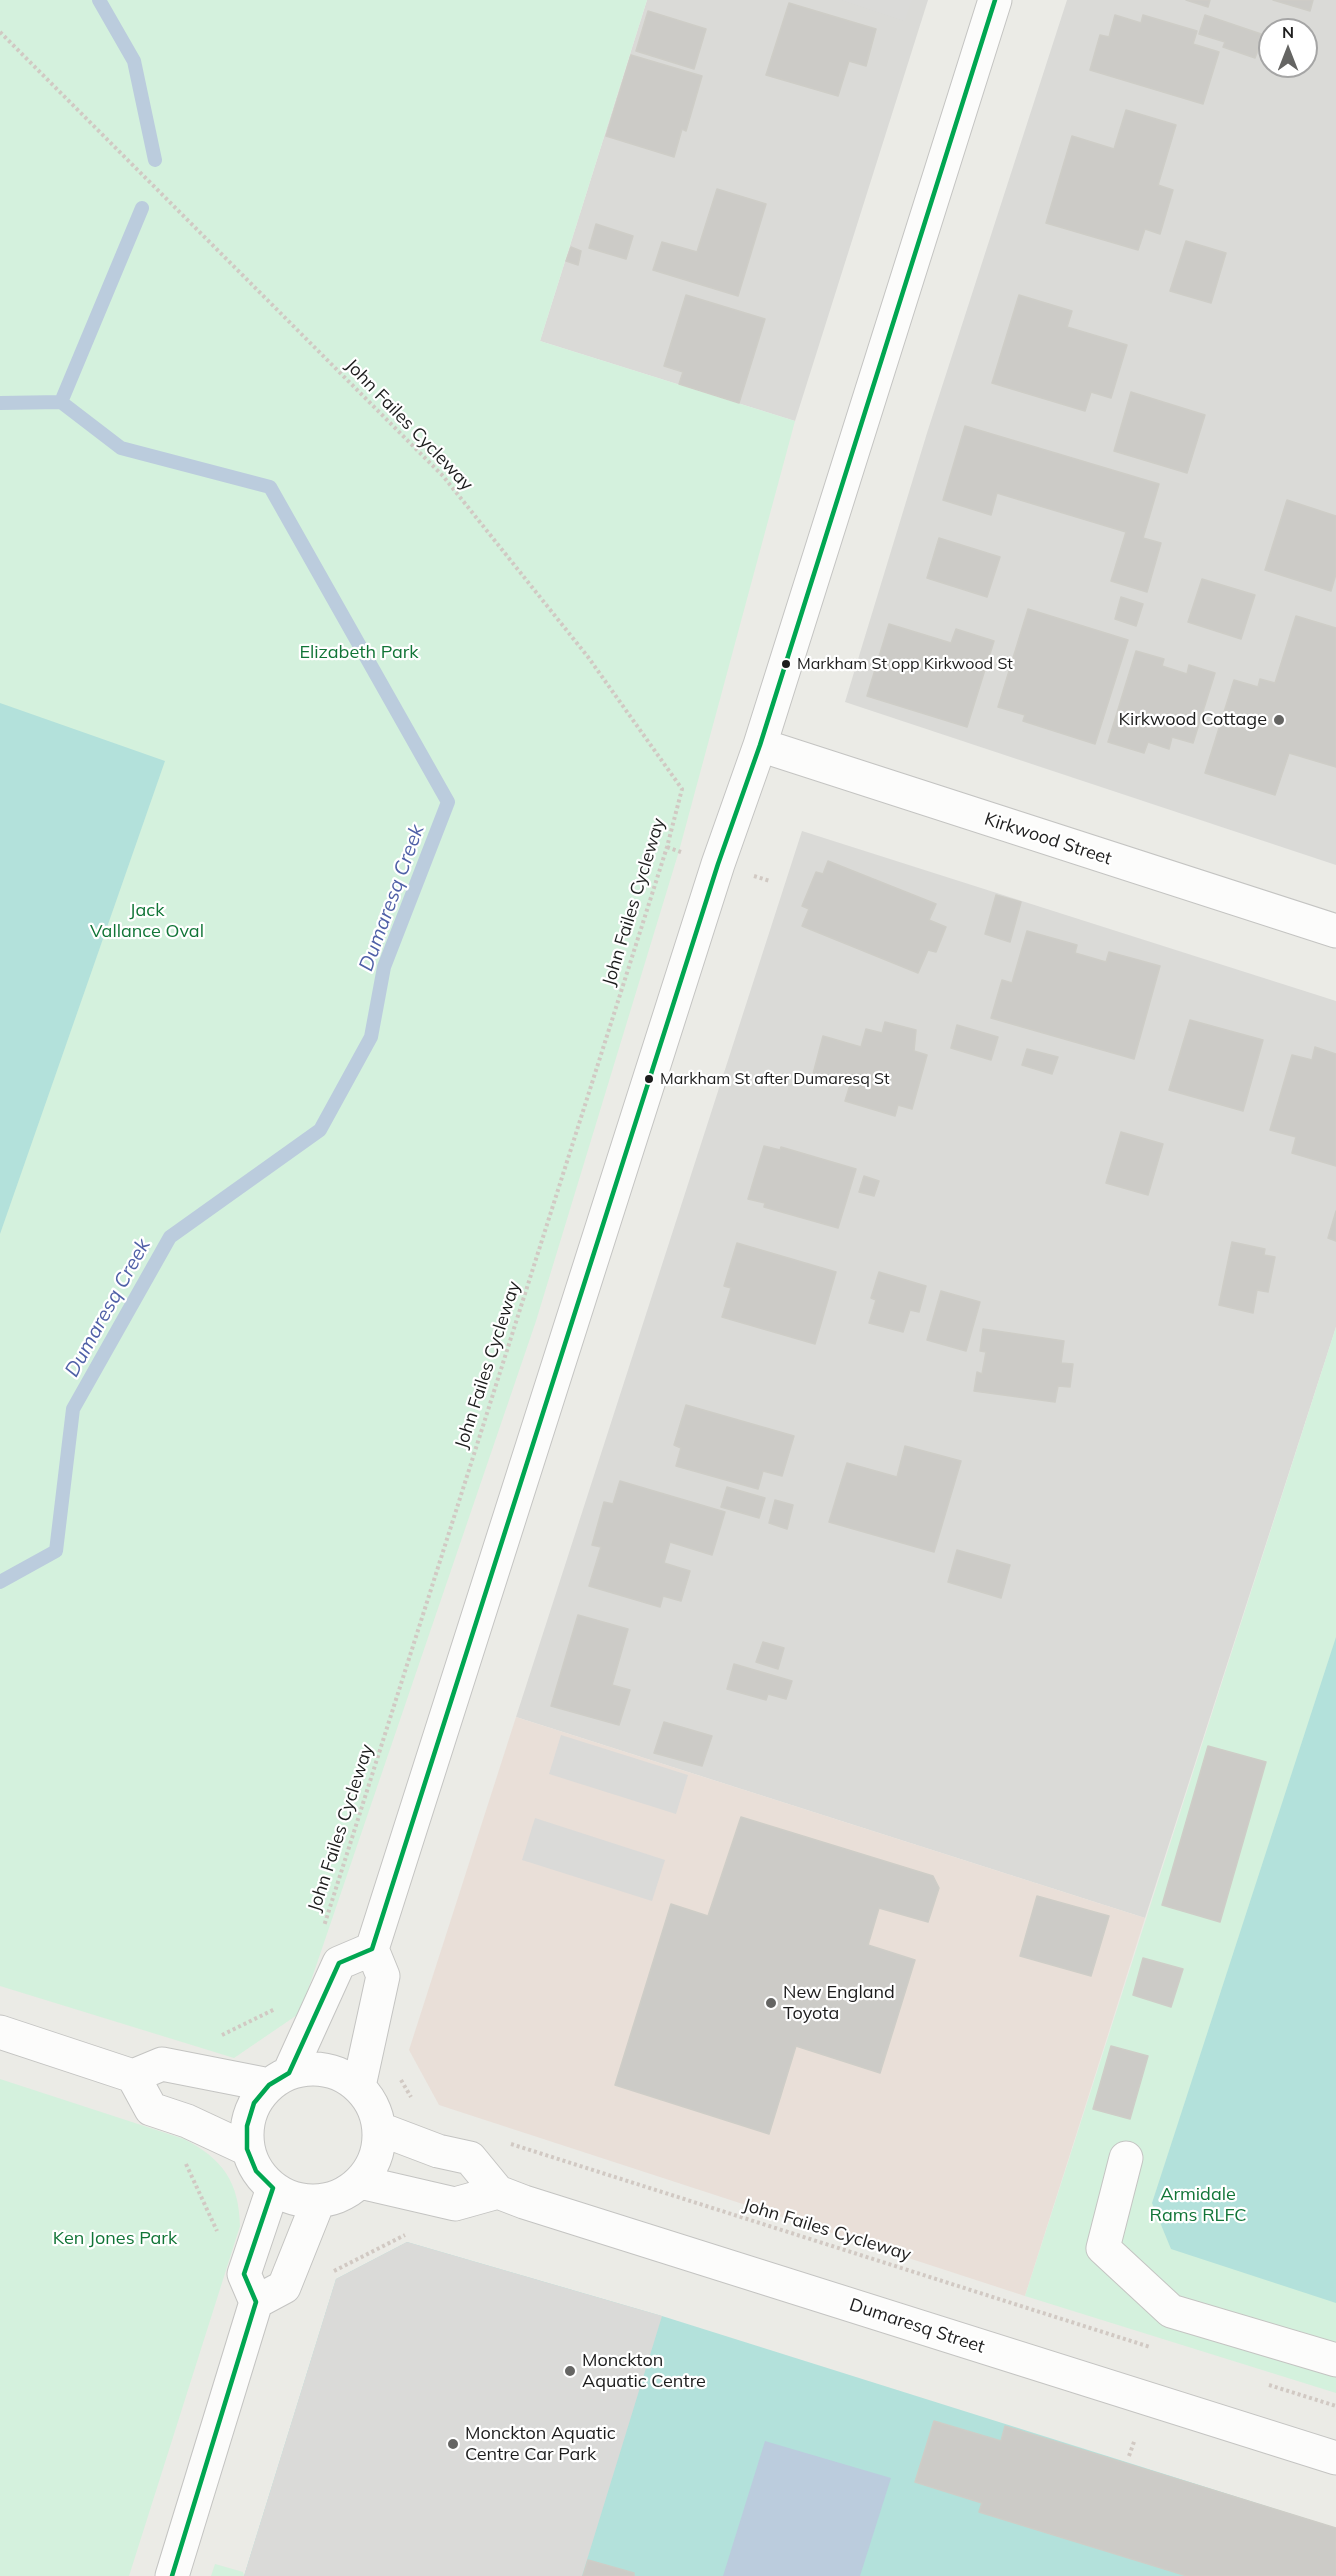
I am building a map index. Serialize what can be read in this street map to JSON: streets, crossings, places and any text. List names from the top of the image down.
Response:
{
  "streets": {
    "street": ["Kirkwood Street", "Dumaresq Street"],
    "path": ["John Failes Cycleway"]
  },
  "water": ["Dumaresq Creek"],
  "parks": [
    "Elizabeth Park",
    "Jack Vallance Oval",
    "Armidale Rams RLFC",
    "Ken Jones Park"
  ],
  "places": [
    "Markham St opp Kirkwood St",
    "Kirkwood Cottage",
    "Markham St after Dumaresq St",
    "New England Toyota",
    "Monckton Aquatic Centre",
    "Monckton Aquatic Centre Car Park"
  ],
  "north": "top"
}
